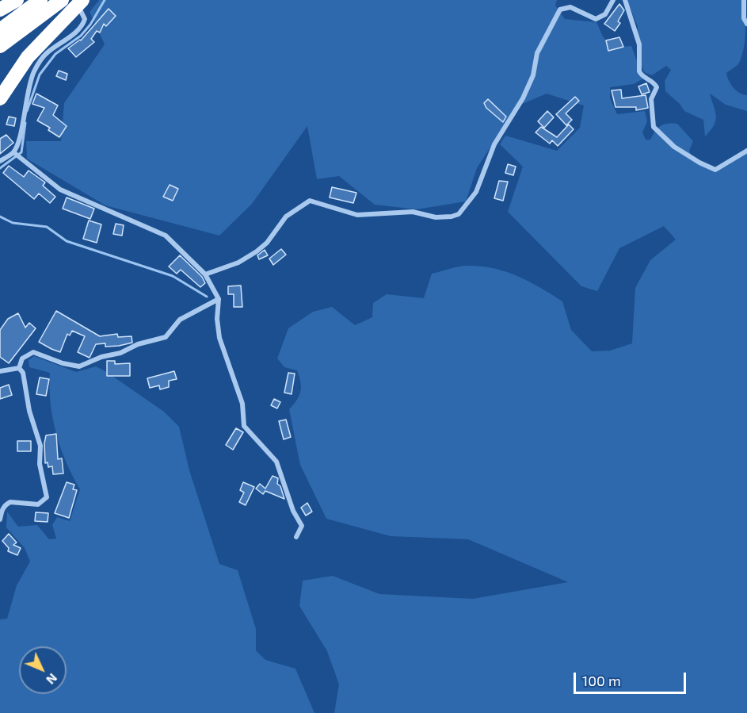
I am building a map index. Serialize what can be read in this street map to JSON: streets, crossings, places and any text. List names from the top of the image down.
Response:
{
  "scale_bar": "100 m",
  "north": "bottom right"
}
